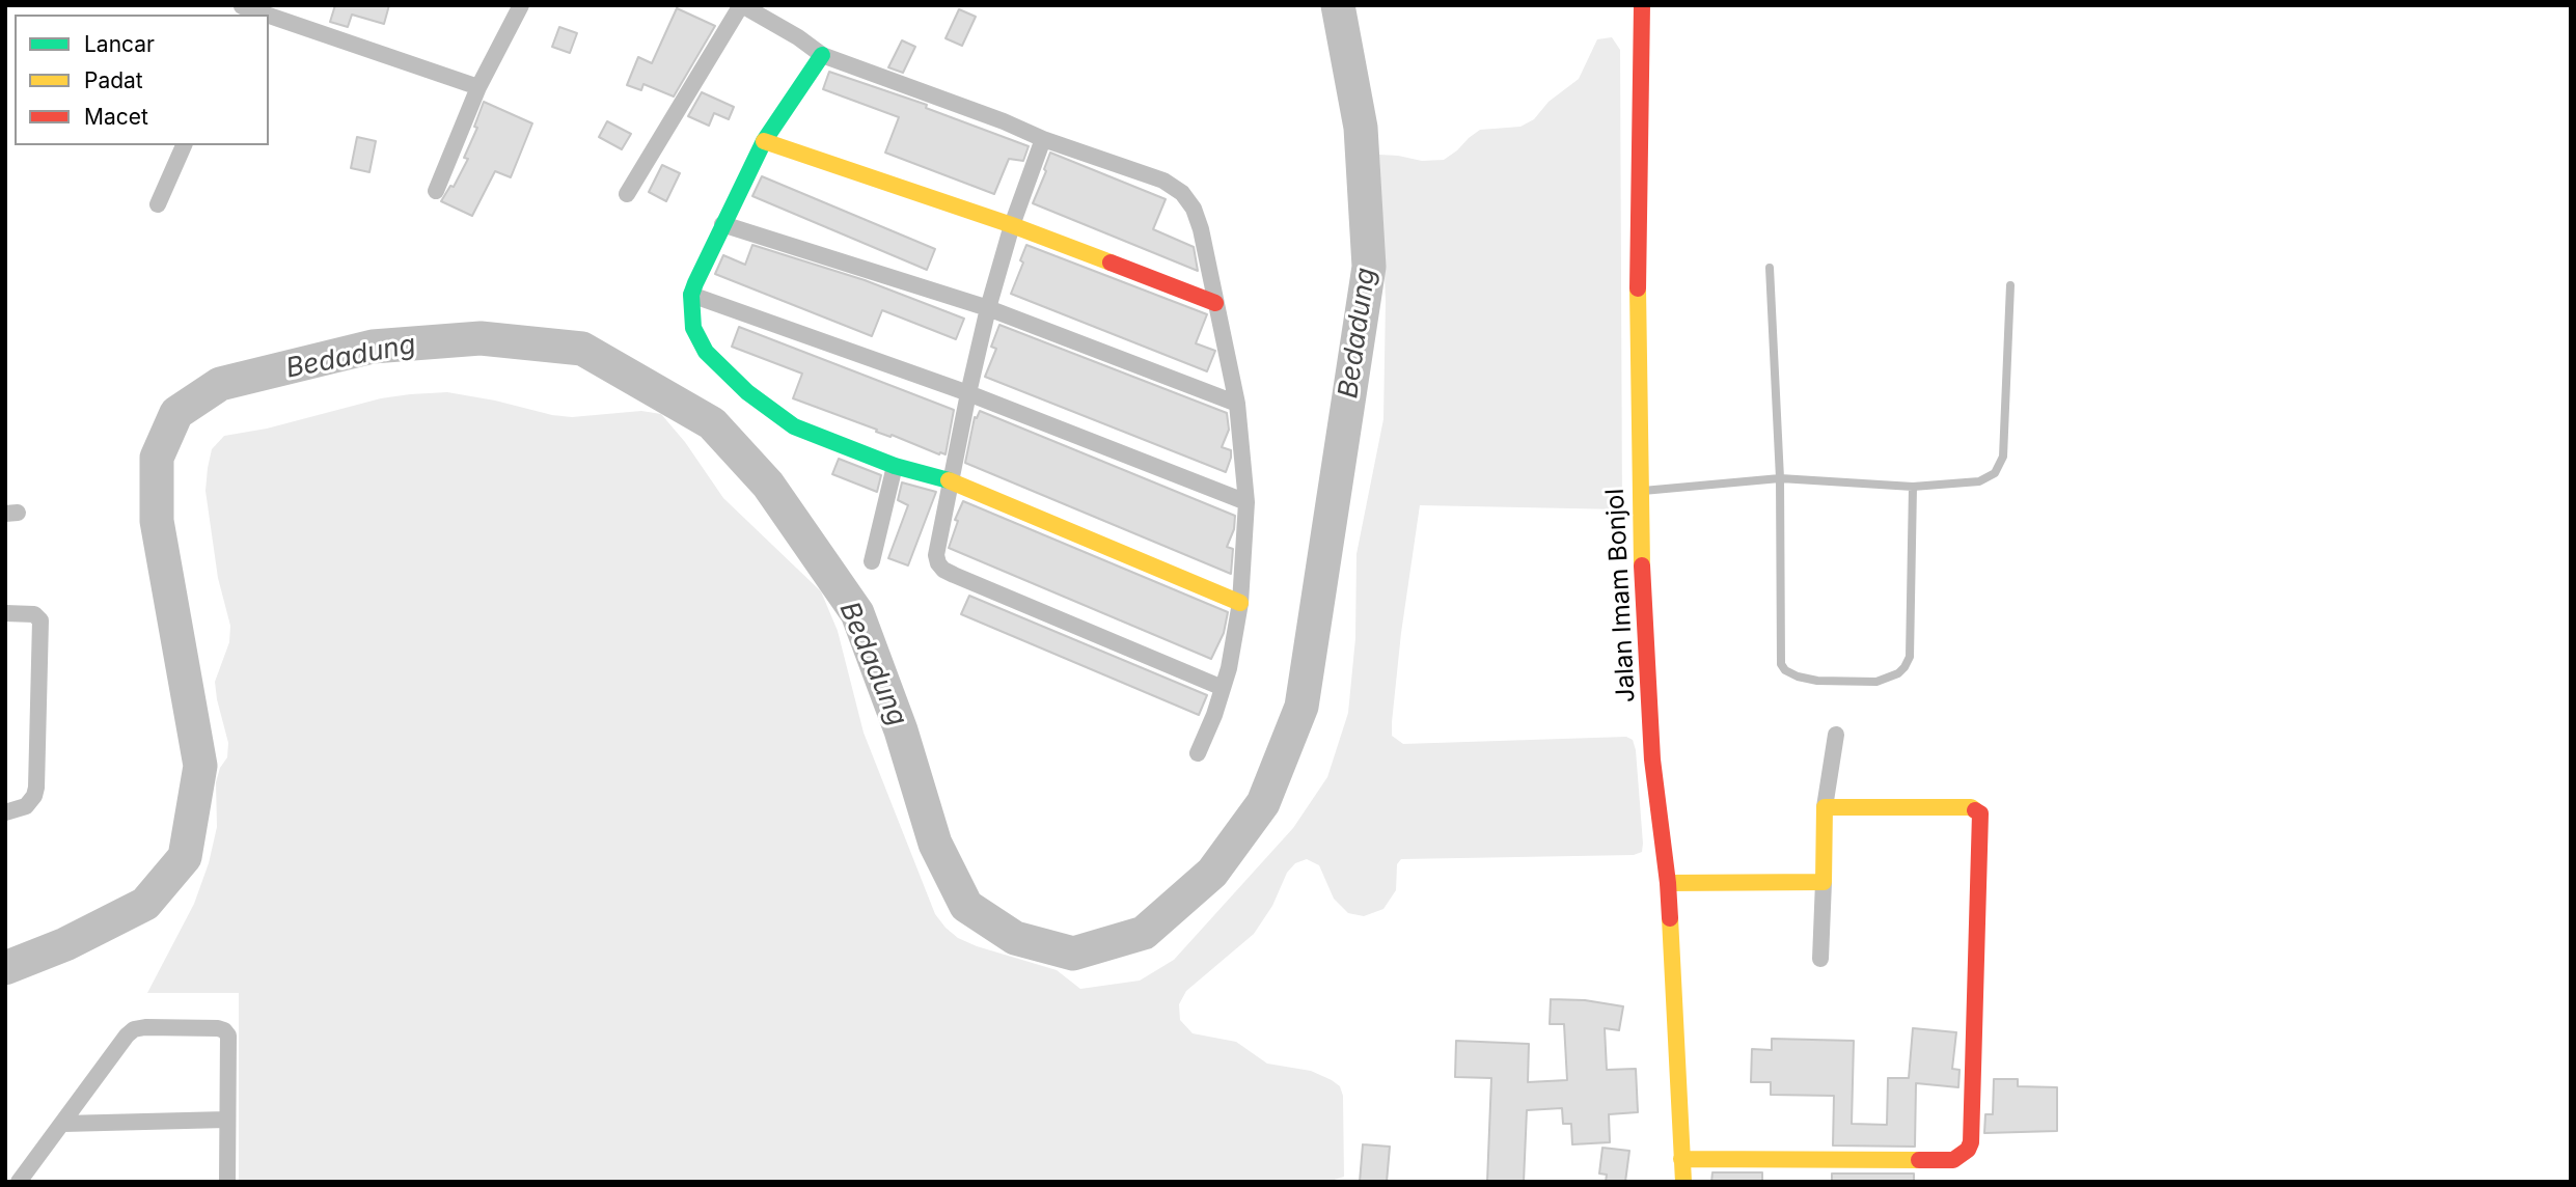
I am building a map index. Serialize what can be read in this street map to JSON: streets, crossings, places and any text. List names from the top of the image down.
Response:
{
  "streets": {
    "street": ["Jalan Imam Bonjol"]
  },
  "water": ["Bedadung"],
  "legend": ["Lancar", "Padat", "Macet"]
}
